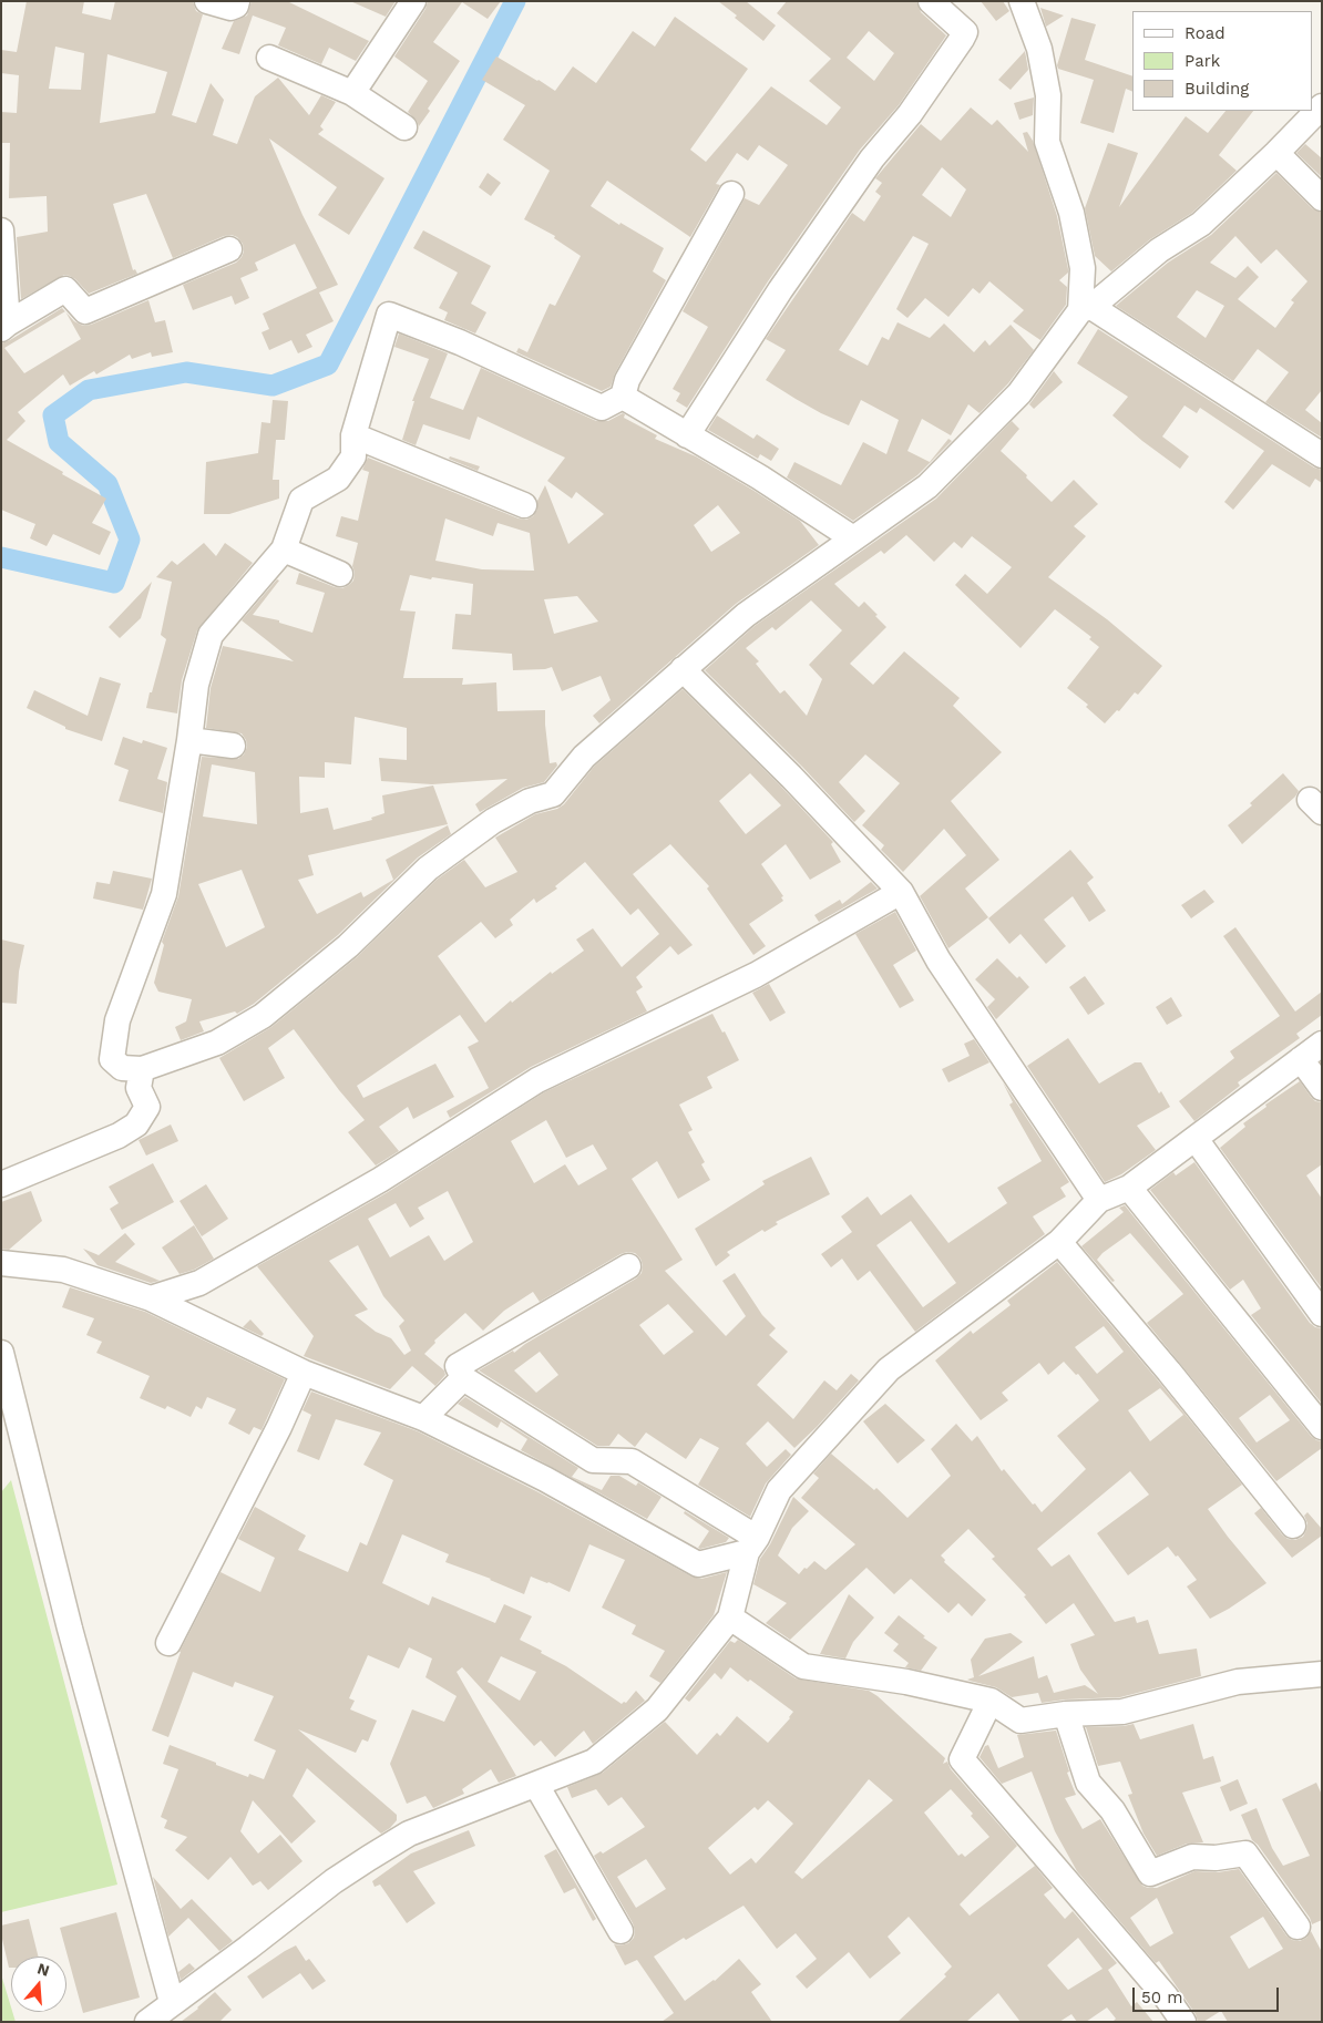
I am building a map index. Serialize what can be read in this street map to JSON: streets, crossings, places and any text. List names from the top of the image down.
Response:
{
  "legend": ["Road", "Park", "Building"],
  "scale_bar": "50 m",
  "north": "top"
}
